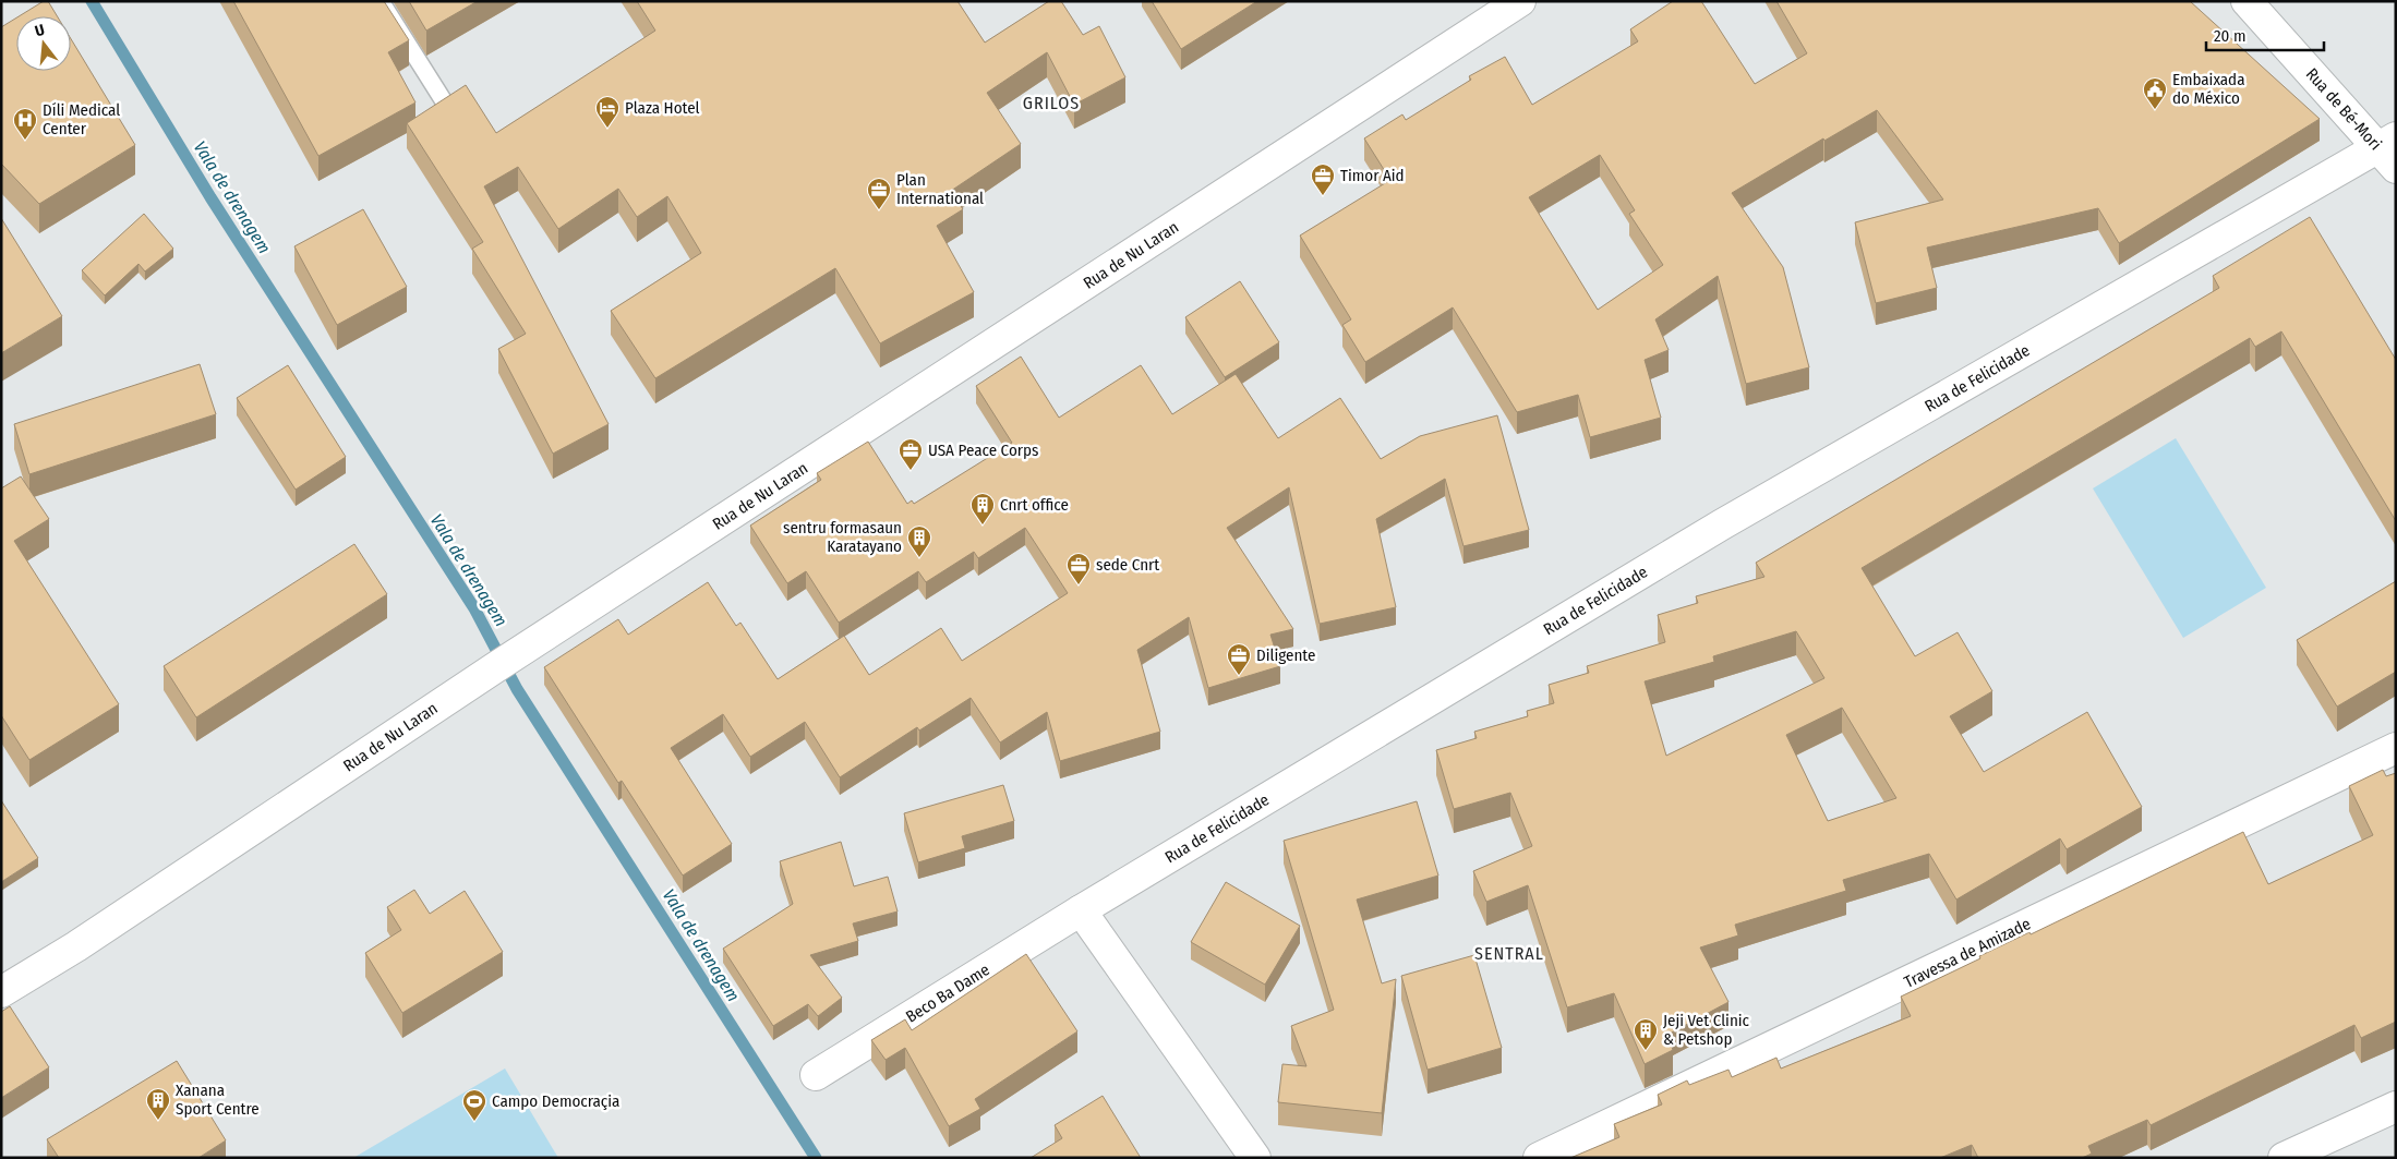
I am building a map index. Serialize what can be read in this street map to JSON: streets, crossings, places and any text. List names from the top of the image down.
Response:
{
  "streets": {
    "street": [
      "Rua de Bé-Mori",
      "Rua de Nu Laran",
      "Rua de Felicidade",
      "Travessa de Amizade",
      "Beco Ba Dame"
    ]
  },
  "crossings": [
    ["Rua de Bé-Mori", "Rua de Felicidade"],
    ["Rua de Felicidade", "Beco Ba Dame"]
  ],
  "districts": ["GRILOS", "SENTRAL"],
  "water": ["Vala de drenagem"],
  "places": {
    "public building": ["Embaixada do México"],
    "hotel": ["Plaza Hotel"],
    "hospital": ["Díli Medical Center"],
    "office": [
      "Timor Aid",
      "Plan International",
      "USA Peace Corps",
      "sede Cnrt",
      "Diligente"
    ],
    "building": [
      "Cnrt office",
      "sentru formasaun Karatayano",
      "Jeji Vet Clinic & Petshop",
      "Xanana Sport Centre"
    ],
    "sports": ["Campo Democraçia"]
  },
  "scale_bar": "20 m",
  "north": "top"
}
